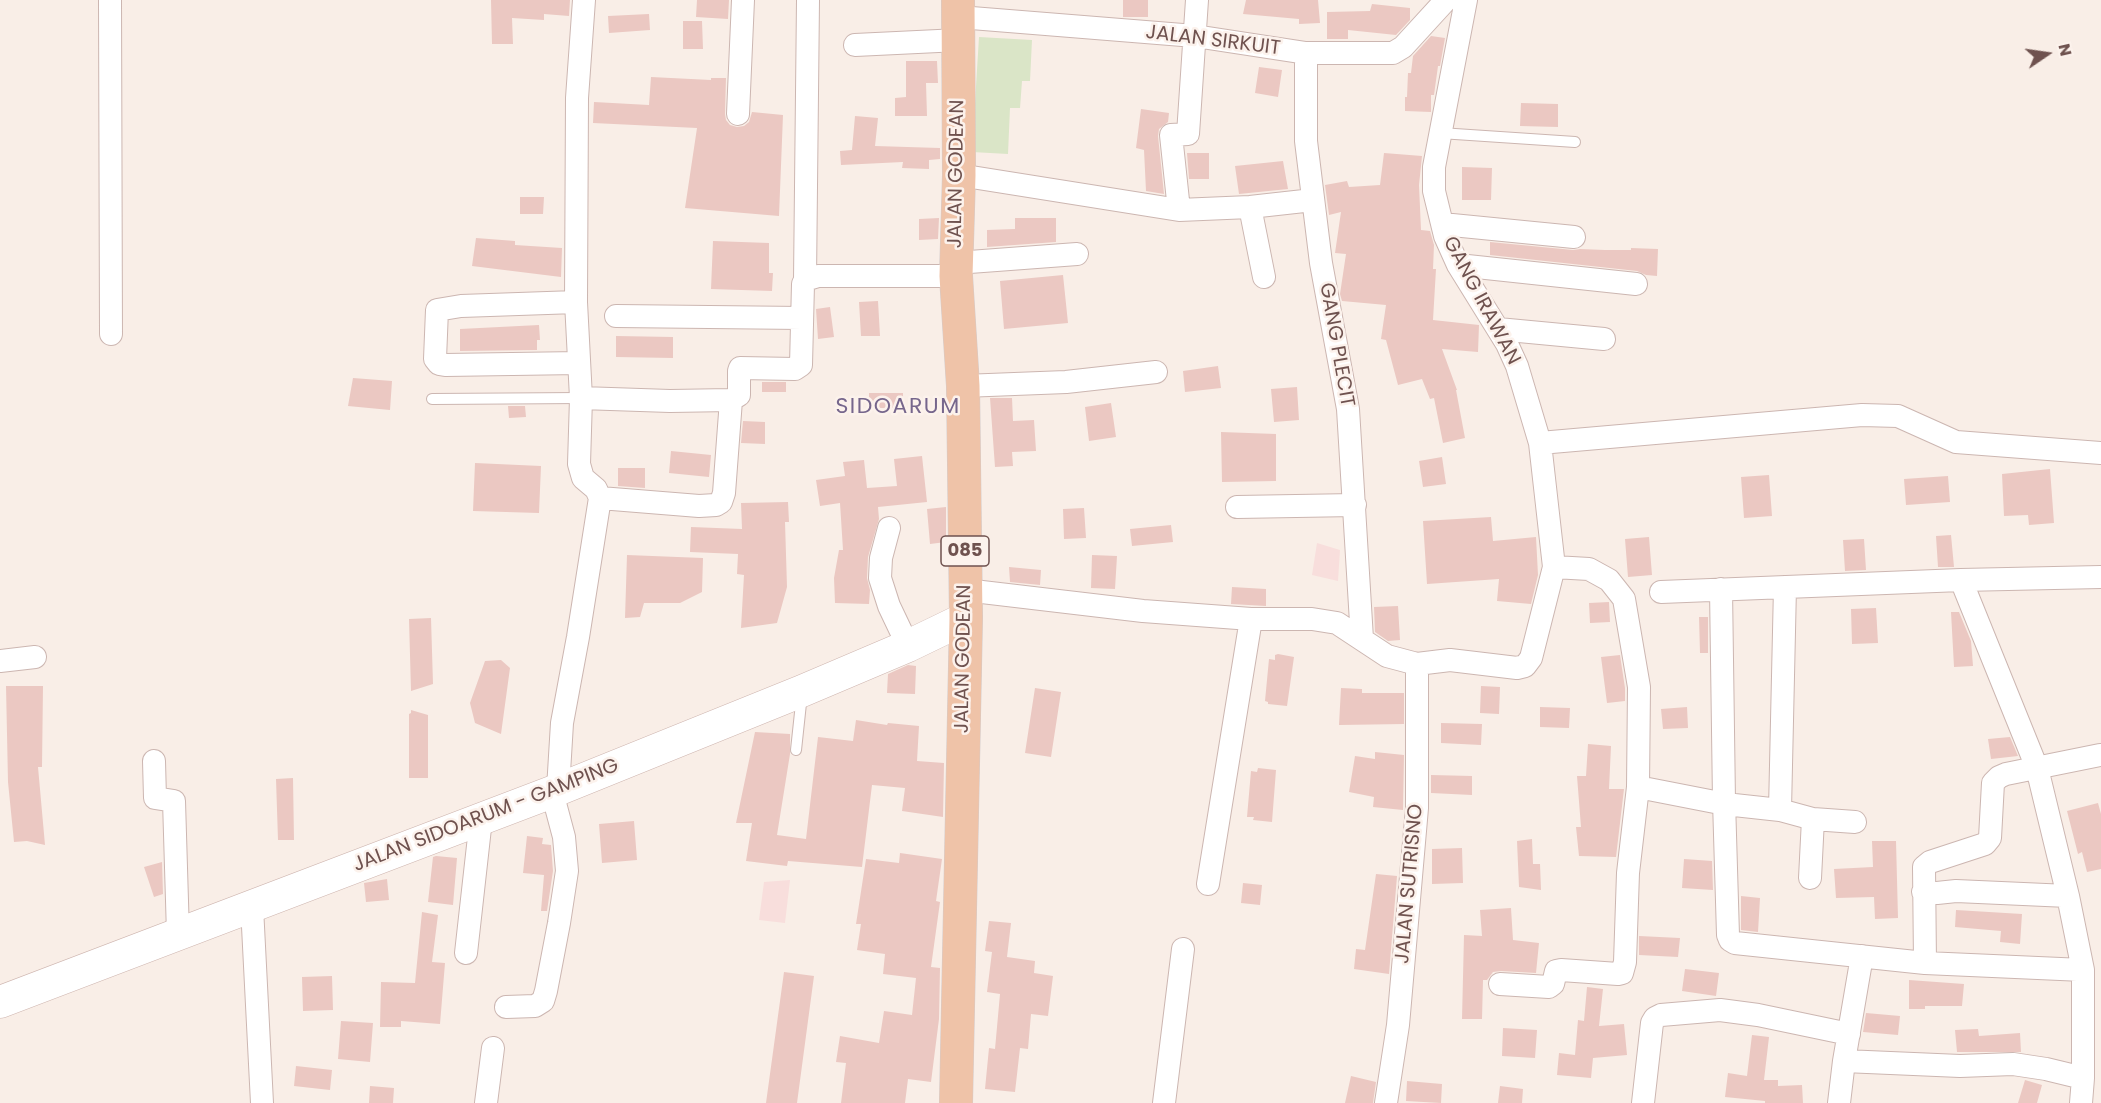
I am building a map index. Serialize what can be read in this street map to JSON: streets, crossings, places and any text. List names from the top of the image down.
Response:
{
  "streets": {
    "main road": ["JALAN GODEAN", "085", "JALAN SIDOARUM - GAMPING"],
    "street": [
      "JALAN SIRKUIT",
      "GANG IRAWAN",
      "GANG PLECIT",
      "JALAN SUTRISNO"
    ]
  },
  "crossings": [
    ["JALAN SIRKUIT", "JALAN GODEAN"],
    ["JALAN SIRKUIT", "GANG PLECIT"],
    ["JALAN GODEAN", "JALAN SIDOARUM - GAMPING"]
  ],
  "districts": ["SIDOARUM"],
  "north": "right"
}
